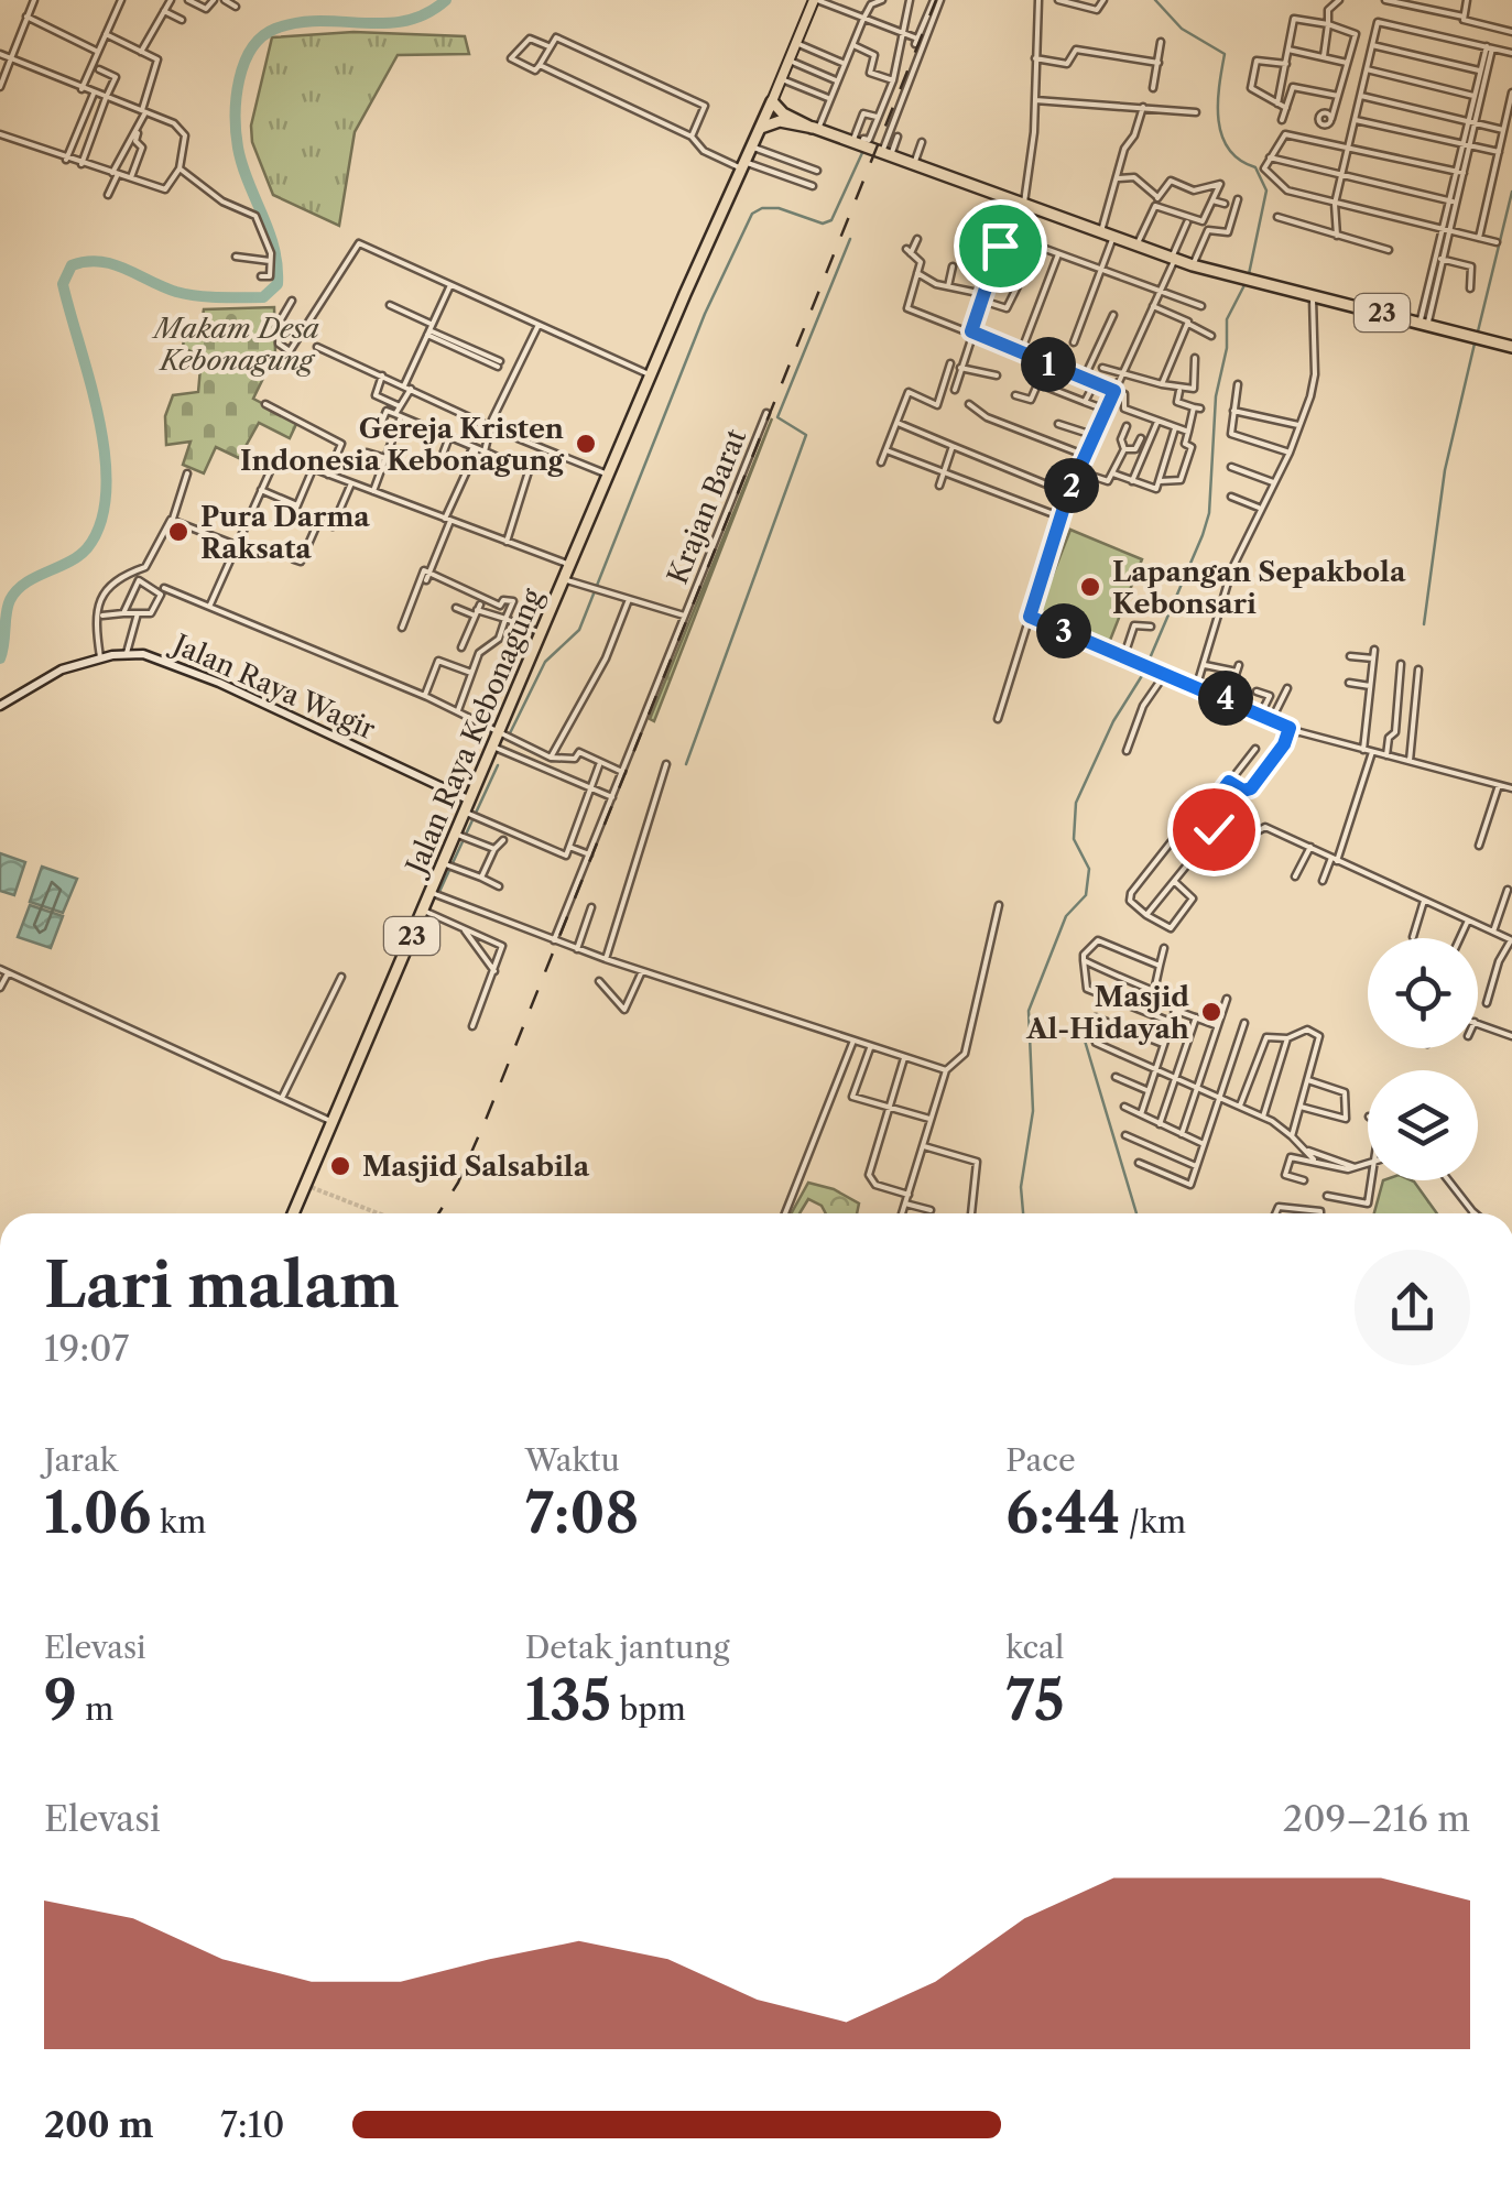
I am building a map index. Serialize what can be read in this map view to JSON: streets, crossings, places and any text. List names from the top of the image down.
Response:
{
  "streets": {
    "highway": ["23", "Jalan Raya Kebonagung"],
    "main road": ["Jalan Raya Wagir"],
    "street": ["Krajan Barat"]
  },
  "crossings": [
    ["23", "Jalan Raya Kebonagung"],
    ["Jalan Raya Wagir", "Jalan Raya Kebonagung"]
  ],
  "parks": ["Makam Desa Kebonagung"],
  "places": [
    "Gereja Kristen Indonesia Kebonagung",
    "Pura Darma Raksata",
    "Lapangan Sepakbola Kebonsari",
    "Masjid Al-Hidayah",
    "Masjid Salsabila"
  ],
  "page": {
    "pins": [
      "1",
      "2",
      "3",
      "4"
    ],
    "heading": ["Lari malam", "19:07"],
    "stats": [
      ["Jarak", "1.06 km"],
      ["Waktu", "7:08"],
      ["Pace", "6:44 /km"],
      ["Elevasi", "9 m"],
      ["Detak jantung", "135 bpm"],
      ["kcal", "75"]
    ],
    "chart": ["Elevasi", "209–216 m"],
    "list": [
      {
        "name": "200 m",
        "note": "7:10"
      }
    ]
  }
}
